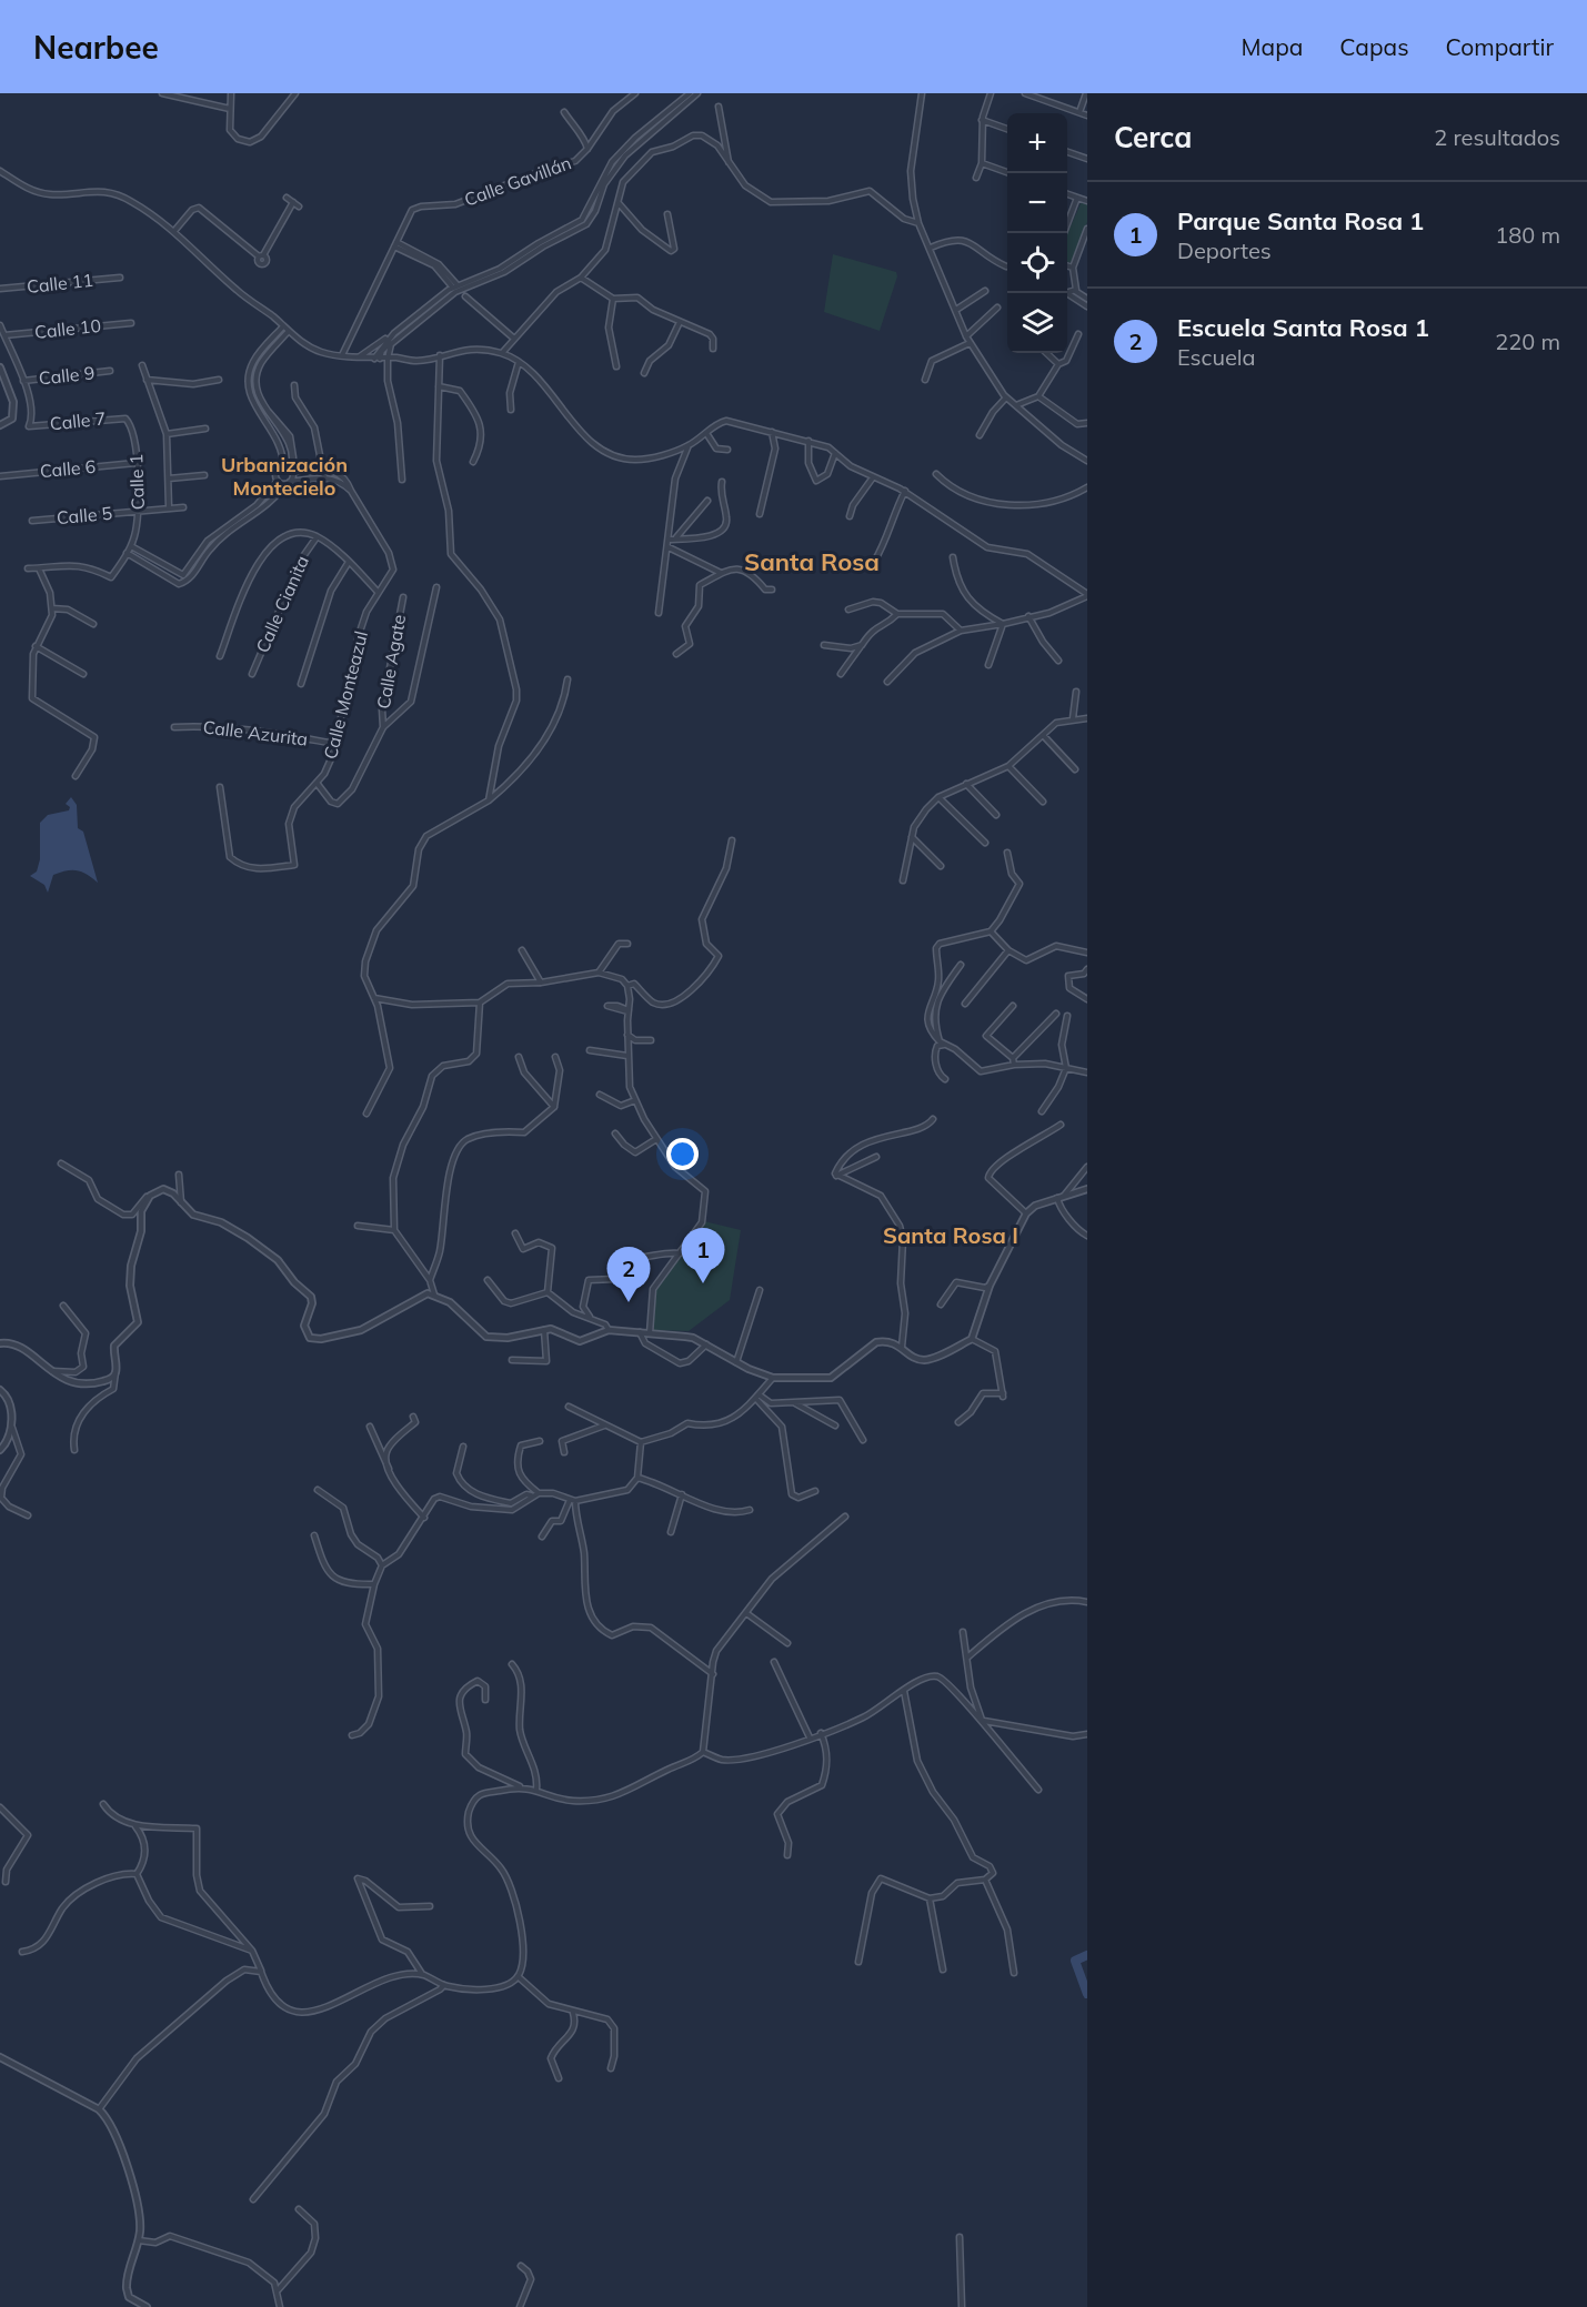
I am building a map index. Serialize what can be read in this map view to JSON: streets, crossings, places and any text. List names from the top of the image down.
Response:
{
  "streets": {
    "street": [
      "Calle Gavillán",
      "Calle 11",
      "Calle 10",
      "Calle 9",
      "Calle 7",
      "Calle 6",
      "Calle 1",
      "Calle 5",
      "Calle Cianita",
      "Calle Agate",
      "Calle Monteazul",
      "Calle Azurita"
    ]
  },
  "crossings": [
    ["Calle 9", "Calle 7"],
    ["Calle 7", "Calle 1"],
    ["Calle 6", "Calle 1"],
    ["Calle 1", "Calle 5"],
    ["Calle Monteazul", "Calle Azurita"]
  ],
  "districts": ["Urbanización Montecielo", "Santa Rosa", "Santa Rosa I"],
  "page": {
    "header": "Nearbee",
    "nav": ["Mapa", "Capas", "Compartir"],
    "heading": ["Cerca", "2 resultados"],
    "map_buttons": ["+", "−"],
    "list": [
      {
        "mark": "1",
        "name": "Parque Santa Rosa 1",
        "note": "Deportes",
        "value": "180 m"
      },
      {
        "mark": "2",
        "name": "Escuela Santa Rosa 1",
        "note": "Escuela",
        "value": "220 m"
      }
    ],
    "pins": ["1", "2"]
  }
}
